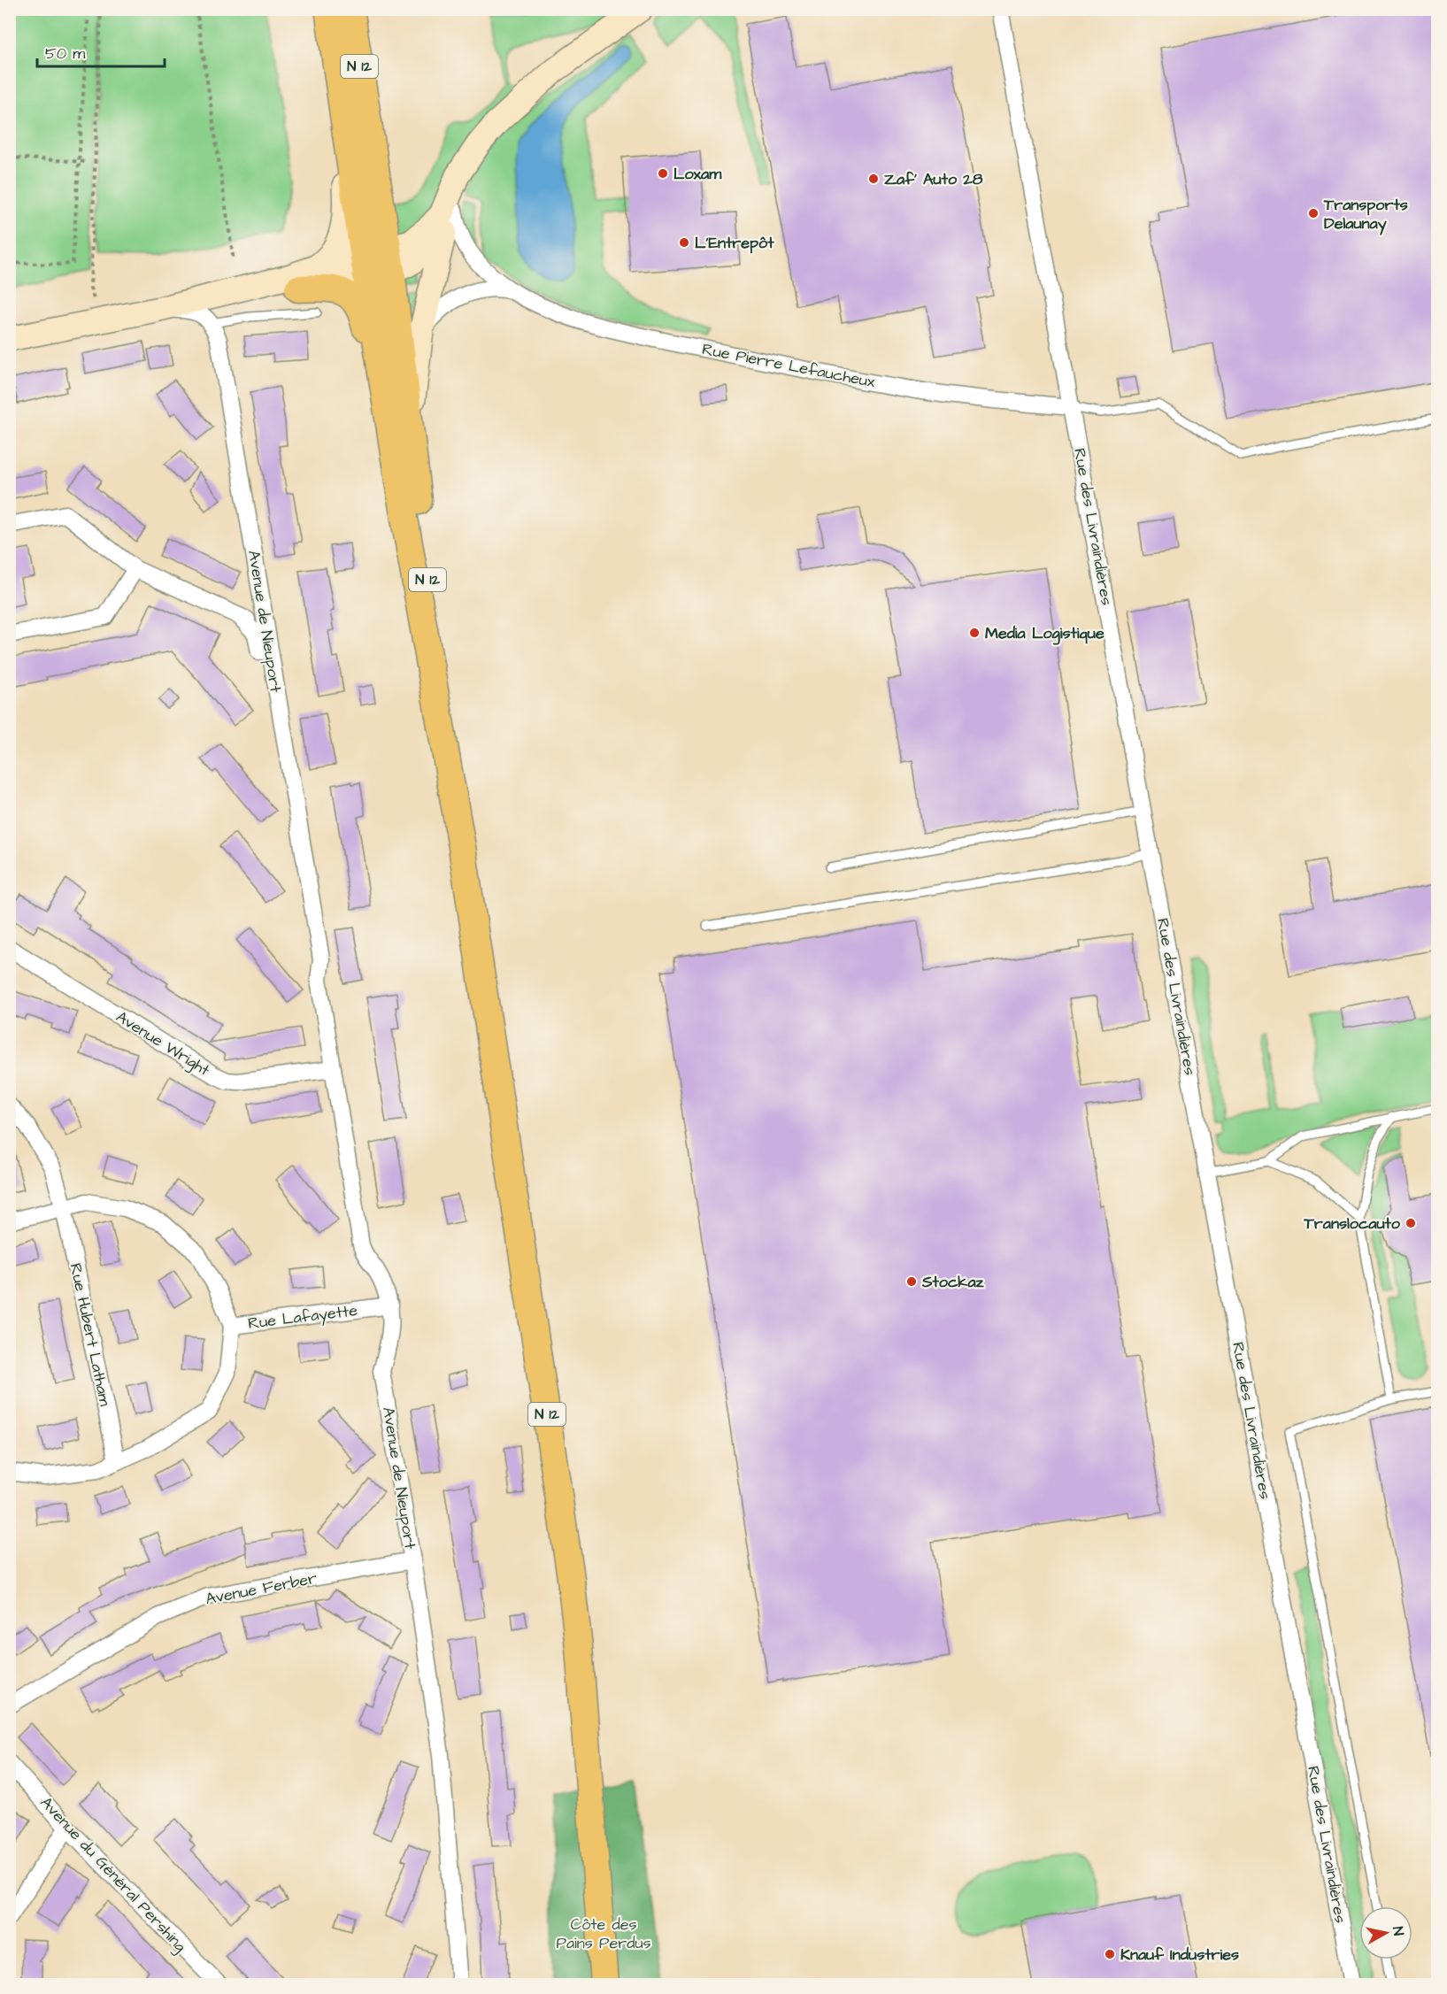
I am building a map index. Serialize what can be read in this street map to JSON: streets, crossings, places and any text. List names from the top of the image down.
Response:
{
  "streets": {
    "main road": ["N 12"],
    "street": [
      "Rue Pierre Lefaucheux",
      "Rue des Livraindières",
      "Avenue de Nieuport",
      "Avenue Wright",
      "Rue Lafayette",
      "Rue Hubert Latham",
      "Avenue Ferber",
      "Avenue du Général Pershing"
    ]
  },
  "crossings": [
    ["Rue Pierre Lefaucheux", "Rue des Livraindières"],
    ["Avenue de Nieuport", "Avenue Wright"],
    ["Avenue de Nieuport", "Rue Lafayette"],
    ["Avenue de Nieuport", "Avenue Ferber"],
    ["Rue Lafayette", "Rue Hubert Latham"]
  ],
  "parks": ["Côte des Pains Perdus"],
  "places": [
    "Loxam",
    "Zaf' Auto 28",
    "Transports Delaunay",
    "L'Entrepôt",
    "Media Logistique",
    "Translocauto",
    "Stockaz",
    "Knauf Industries"
  ],
  "scale_bar": "50 m",
  "north": "right"
}
